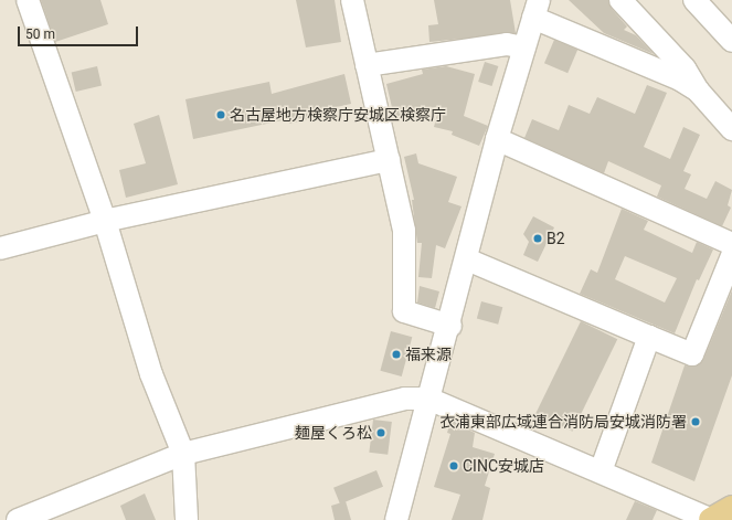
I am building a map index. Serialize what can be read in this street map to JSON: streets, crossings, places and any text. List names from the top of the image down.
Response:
{
  "places": [
    "名古屋地方検察庁安城区検察庁",
    "B2",
    "福来源",
    "衣浦東部広域連合消防局安城消防署",
    "麺屋くろ松",
    "CINC安城店"
  ],
  "scale_bar": "50 m"
}
